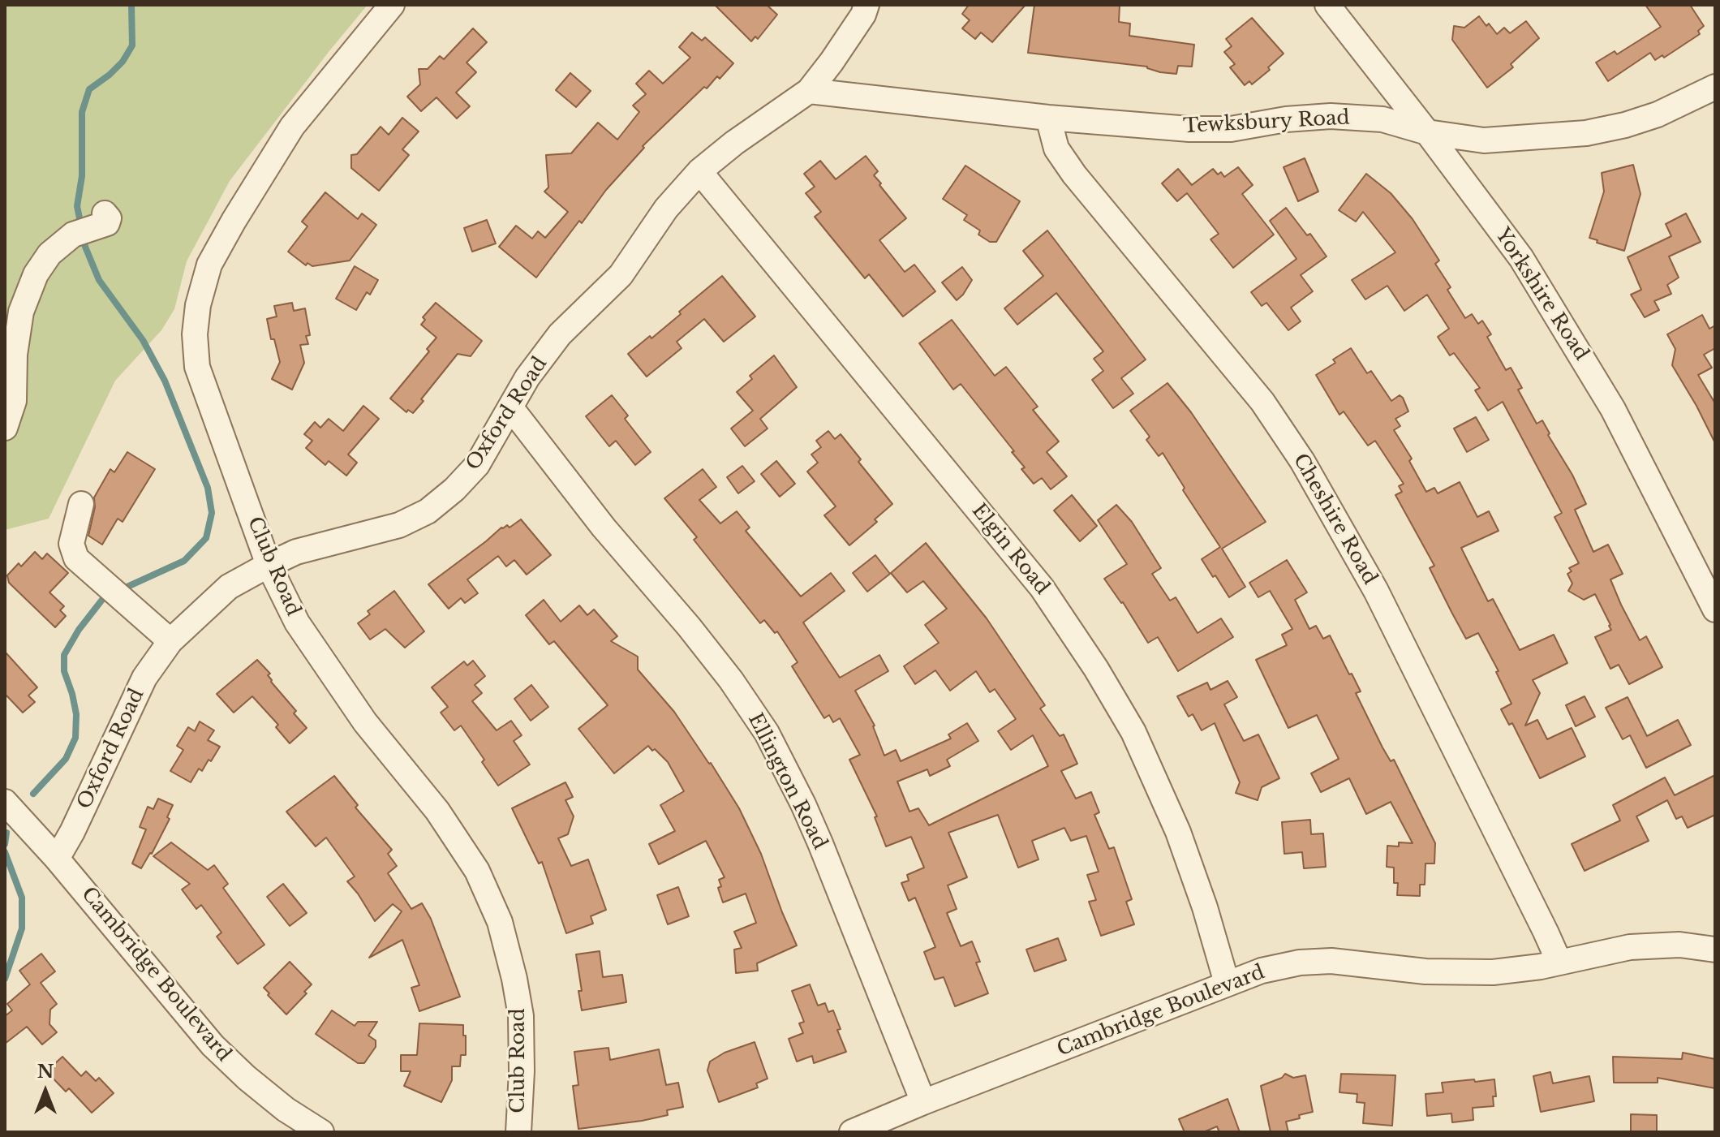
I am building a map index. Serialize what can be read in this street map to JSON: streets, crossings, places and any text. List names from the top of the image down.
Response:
{
  "streets": {
    "street": [
      "Tewksbury Road",
      "Yorkshire Road",
      "Oxford Road",
      "Cheshire Road",
      "Elgin Road",
      "Club Road",
      "Ellington Road",
      "Cambridge Boulevard"
    ]
  },
  "crossings": [
    ["Tewksbury Road", "Yorkshire Road"],
    ["Tewksbury Road", "Oxford Road"],
    ["Tewksbury Road", "Cheshire Road"],
    ["Oxford Road", "Elgin Road"],
    ["Oxford Road", "Club Road"],
    ["Oxford Road", "Ellington Road"],
    ["Oxford Road", "Cambridge Boulevard"],
    ["Cheshire Road", "Cambridge Boulevard"],
    ["Elgin Road", "Cambridge Boulevard"],
    ["Ellington Road", "Cambridge Boulevard"]
  ],
  "north": "top"
}
